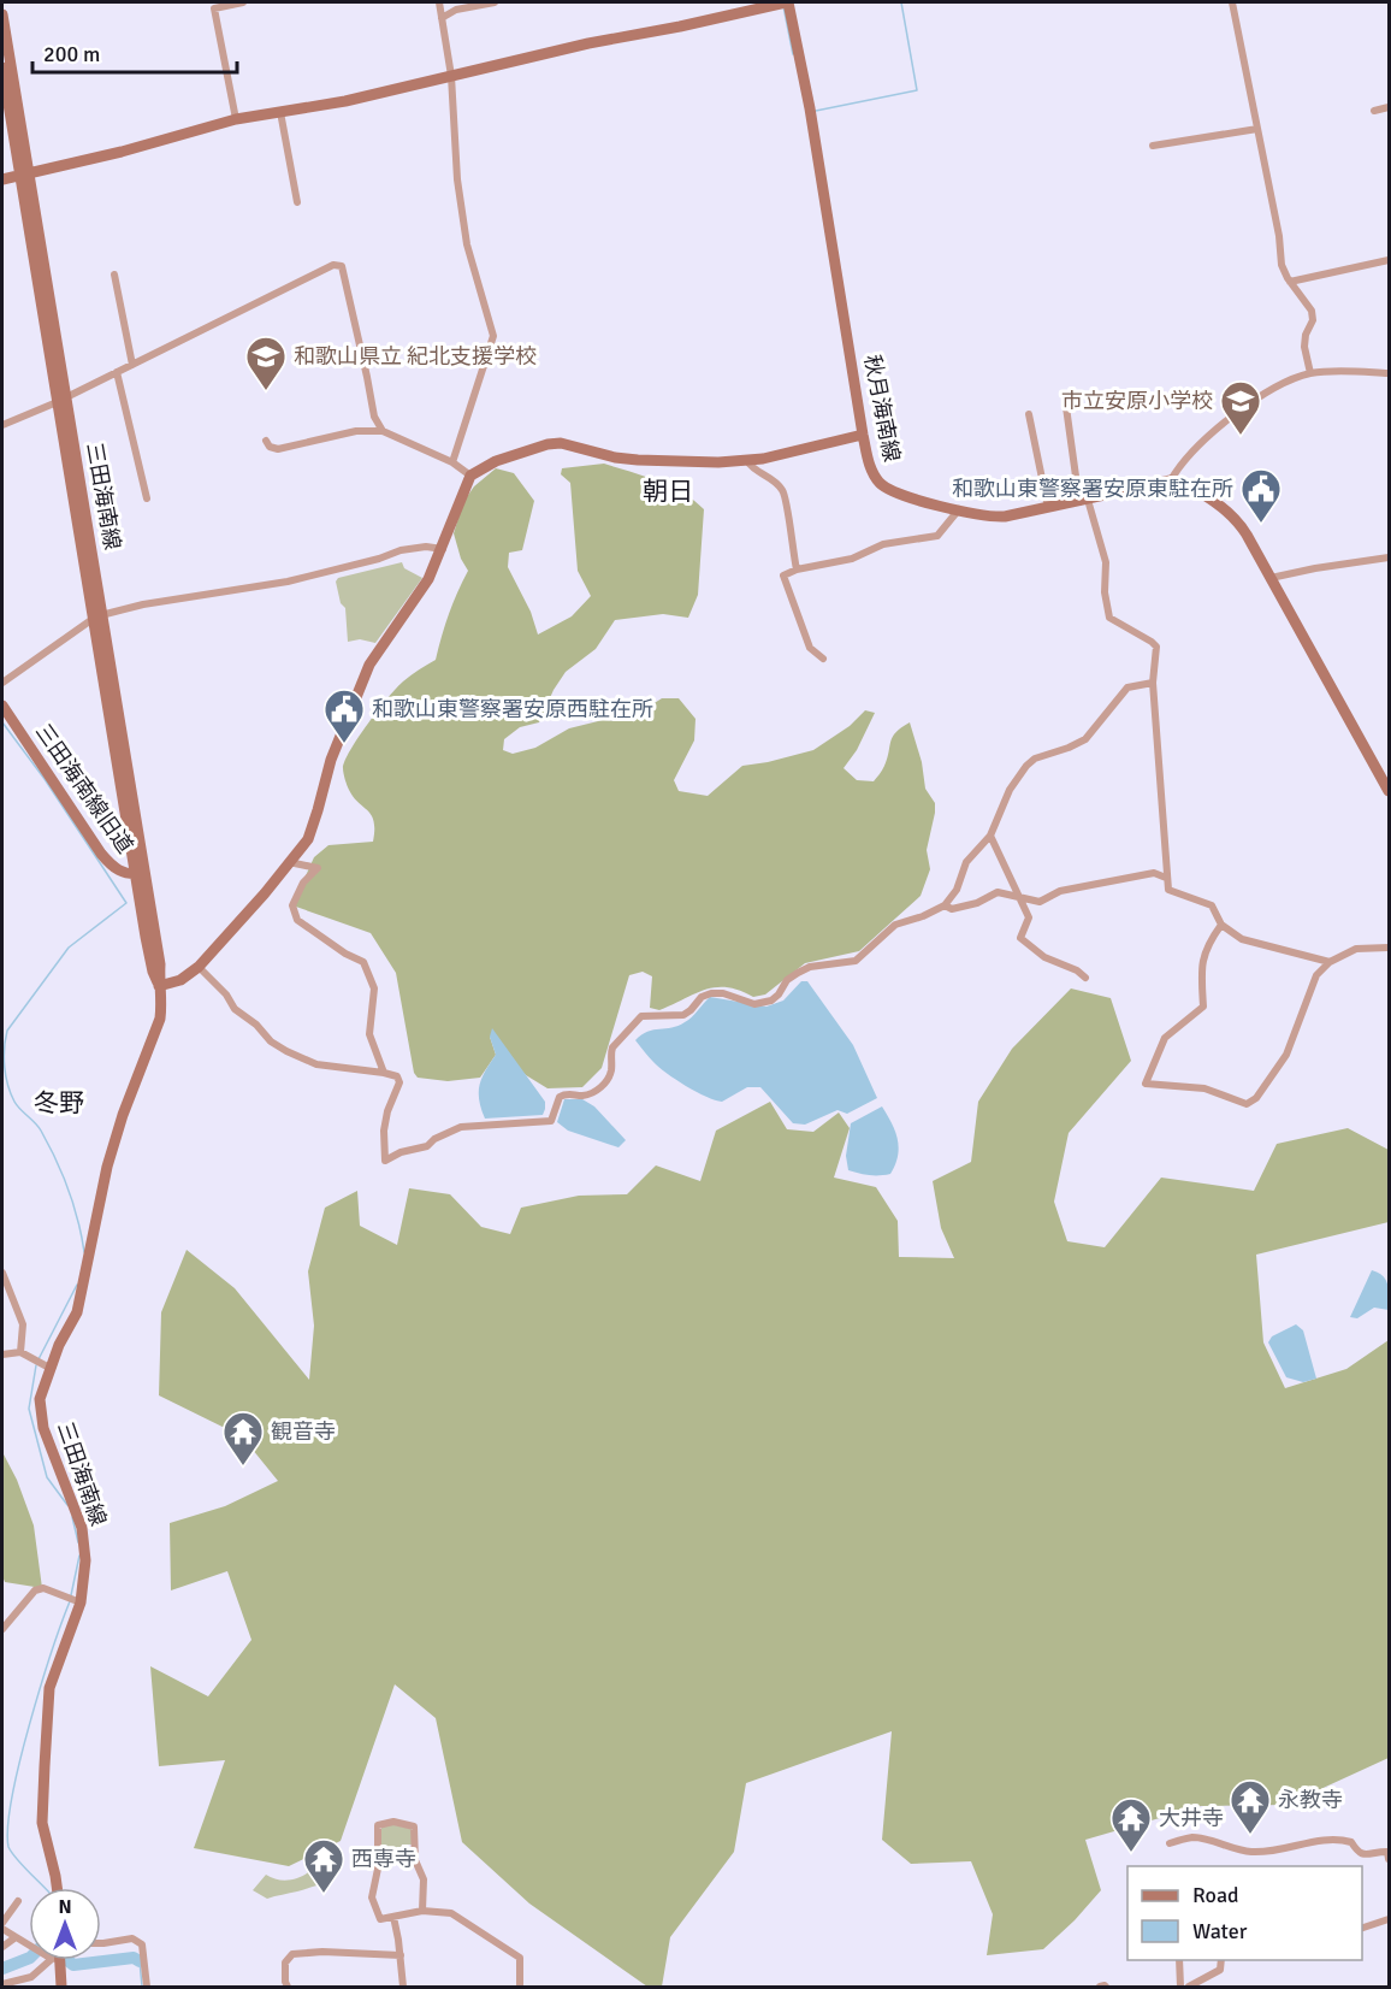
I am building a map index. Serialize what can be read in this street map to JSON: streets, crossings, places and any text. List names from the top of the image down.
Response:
{
  "streets": {
    "main road": ["秋月海南線", "三田海南線", "三田海南線旧道"]
  },
  "crossings": [
    ["三田海南線", "三田海南線旧道"]
  ],
  "districts": ["朝日", "冬野"],
  "places": {
    "school or university": ["和歌山県立 紀北支援学校", "市立安原小学校"],
    "public building": ["和歌山東警察署安原東駐在所", "和歌山東警察署安原西駐在所"],
    "temple": [
      "観音寺",
      "永教寺",
      "大井寺",
      "西専寺"
    ]
  },
  "legend": ["Road", "Water"],
  "scale_bar": "200 m",
  "north": "top"
}
